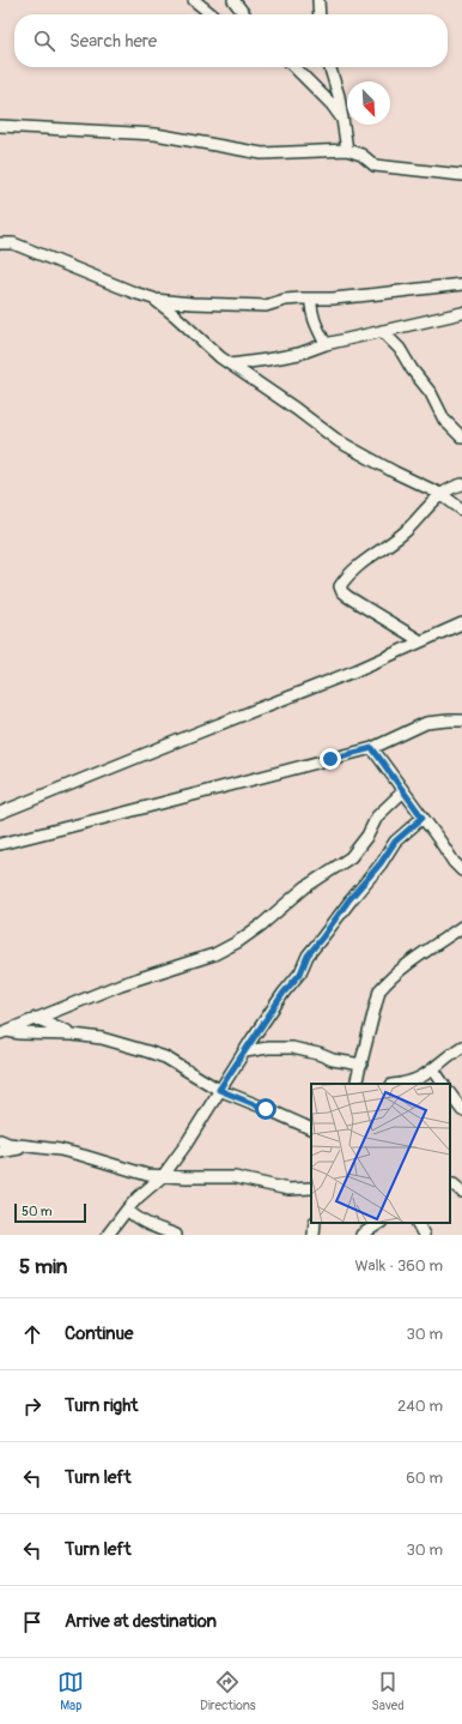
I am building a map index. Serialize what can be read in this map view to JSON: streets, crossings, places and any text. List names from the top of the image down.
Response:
{
  "scale_bar": "50 m",
  "north": "bottom right",
  "page": {
    "search": "Search here",
    "scale": "50 m",
    "heading": ["5 min", "Walk · 360 m"],
    "list": [
      ["Continue", "30 m"],
      ["Turn right", "240 m"],
      ["Turn left", "60 m"],
      ["Turn left", "30 m"],
      "Arrive at destination"
    ],
    "nav": ["Map", "Directions", "Saved"]
  }
}
